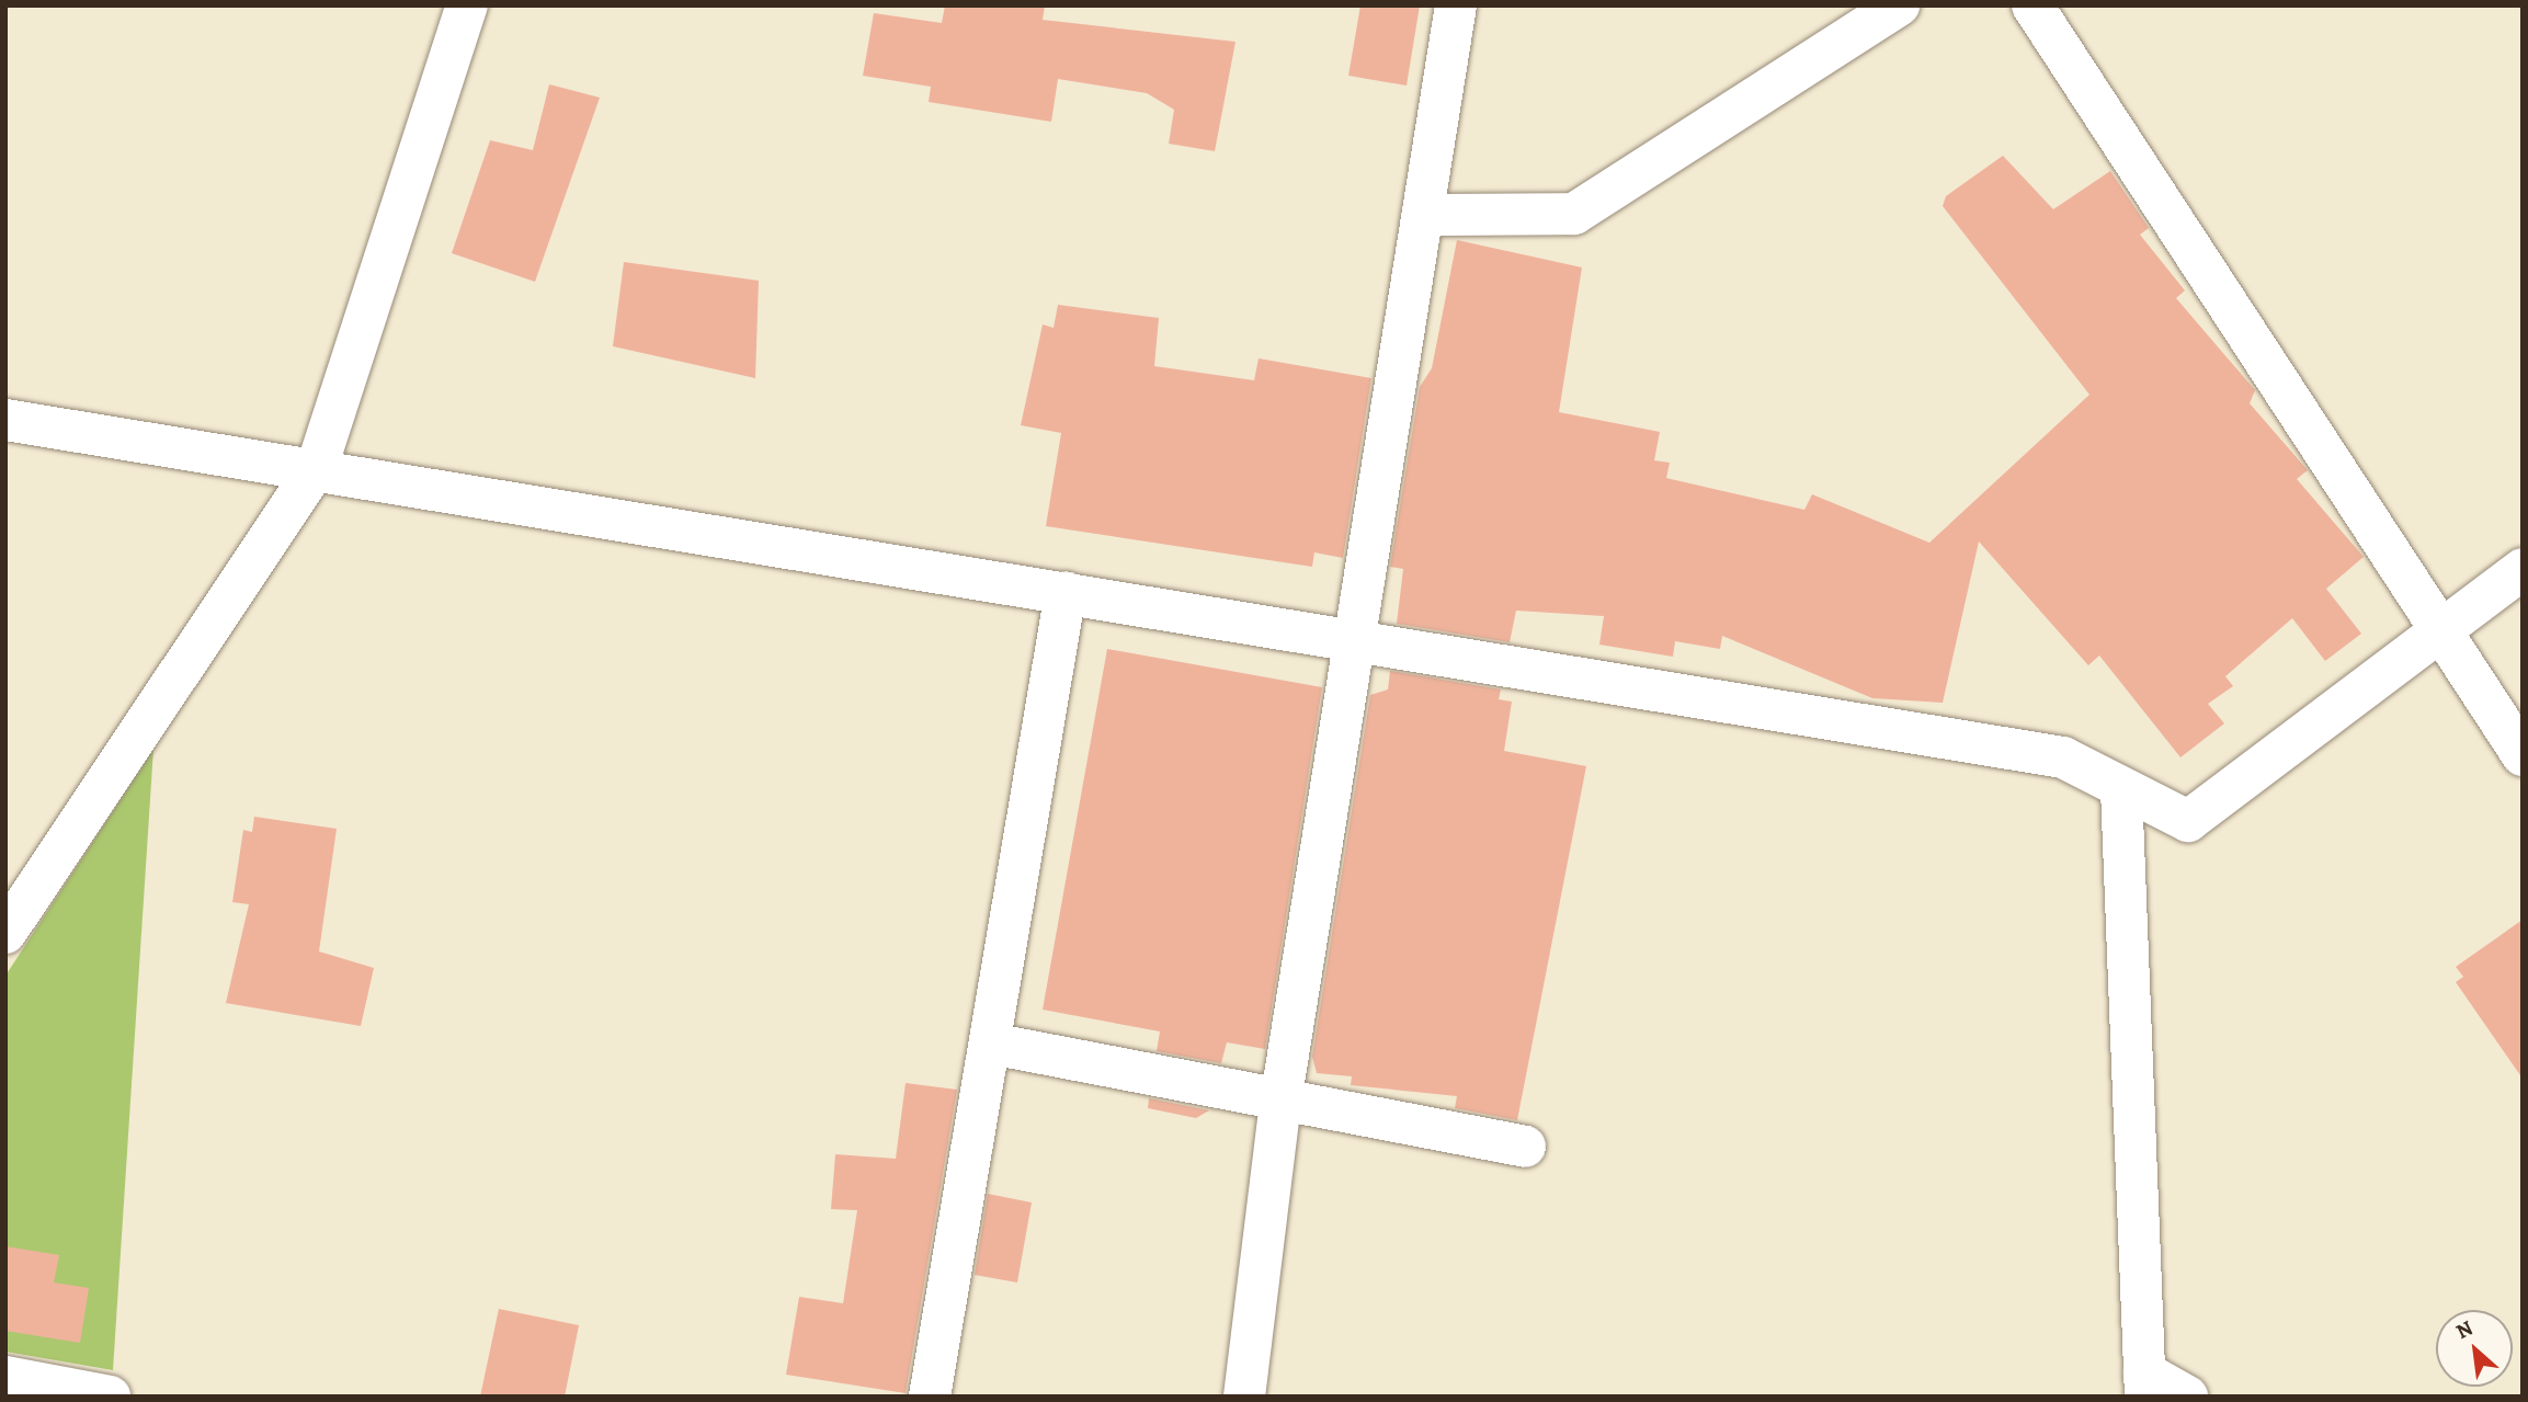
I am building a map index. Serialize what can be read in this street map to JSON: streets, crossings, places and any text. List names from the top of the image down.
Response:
{
  "north": "top left"
}
